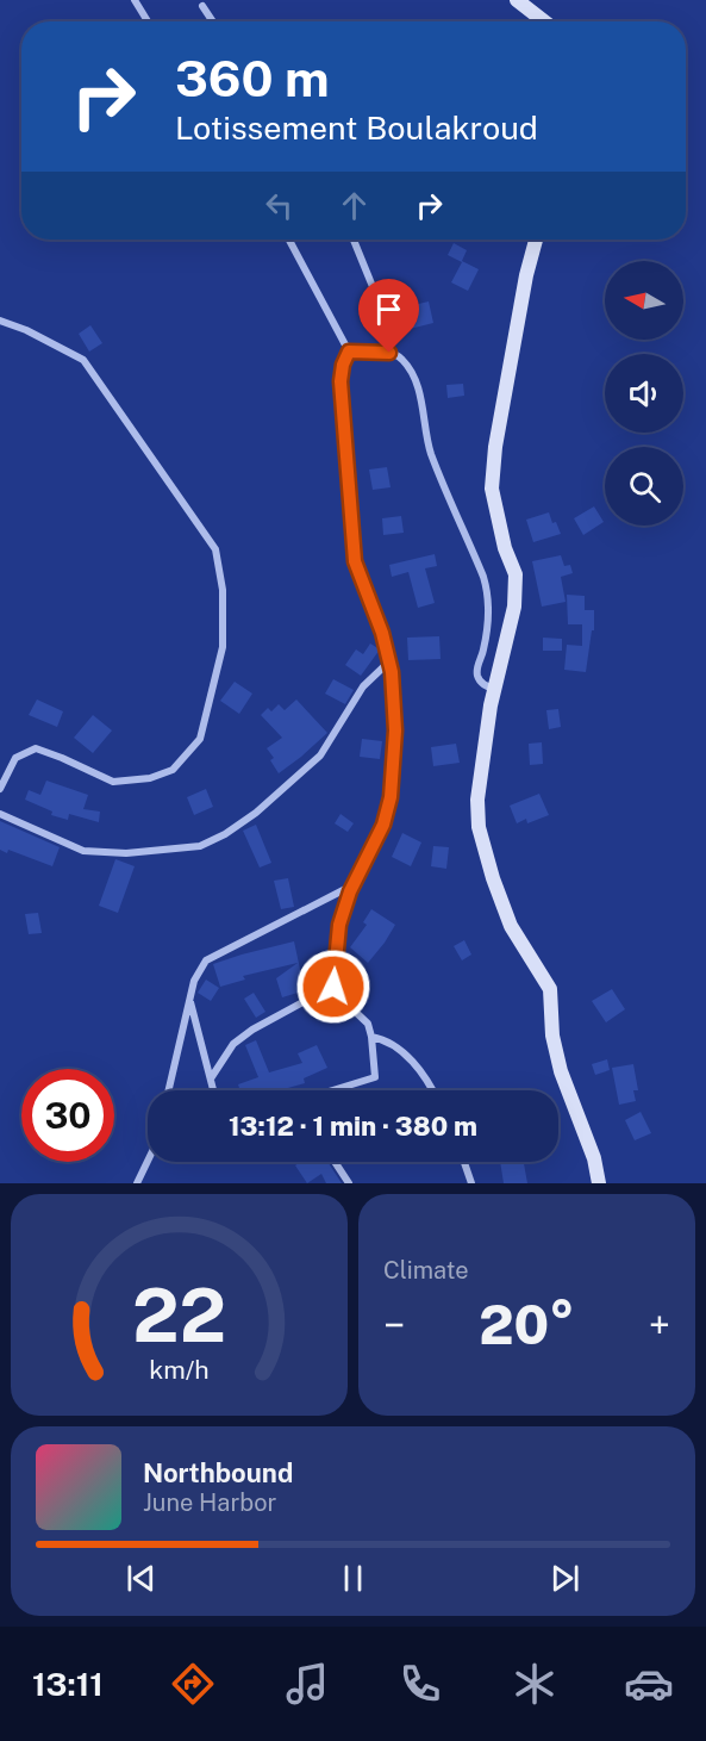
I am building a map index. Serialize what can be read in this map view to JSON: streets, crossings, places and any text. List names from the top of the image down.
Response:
{
  "north": "left",
  "page": {
    "turn": ["360 m", "Lotissement Boulakroud"],
    "limit": "30",
    "trip": "13:12 · 1 min · 380 m",
    "tile": "Climate",
    "heat": ["−", "20°", "+"],
    "song": ["Northbound", "June Harbor"],
    "tabs": "13:11",
    "gauge": ["22", "km/h"]
  }
}
